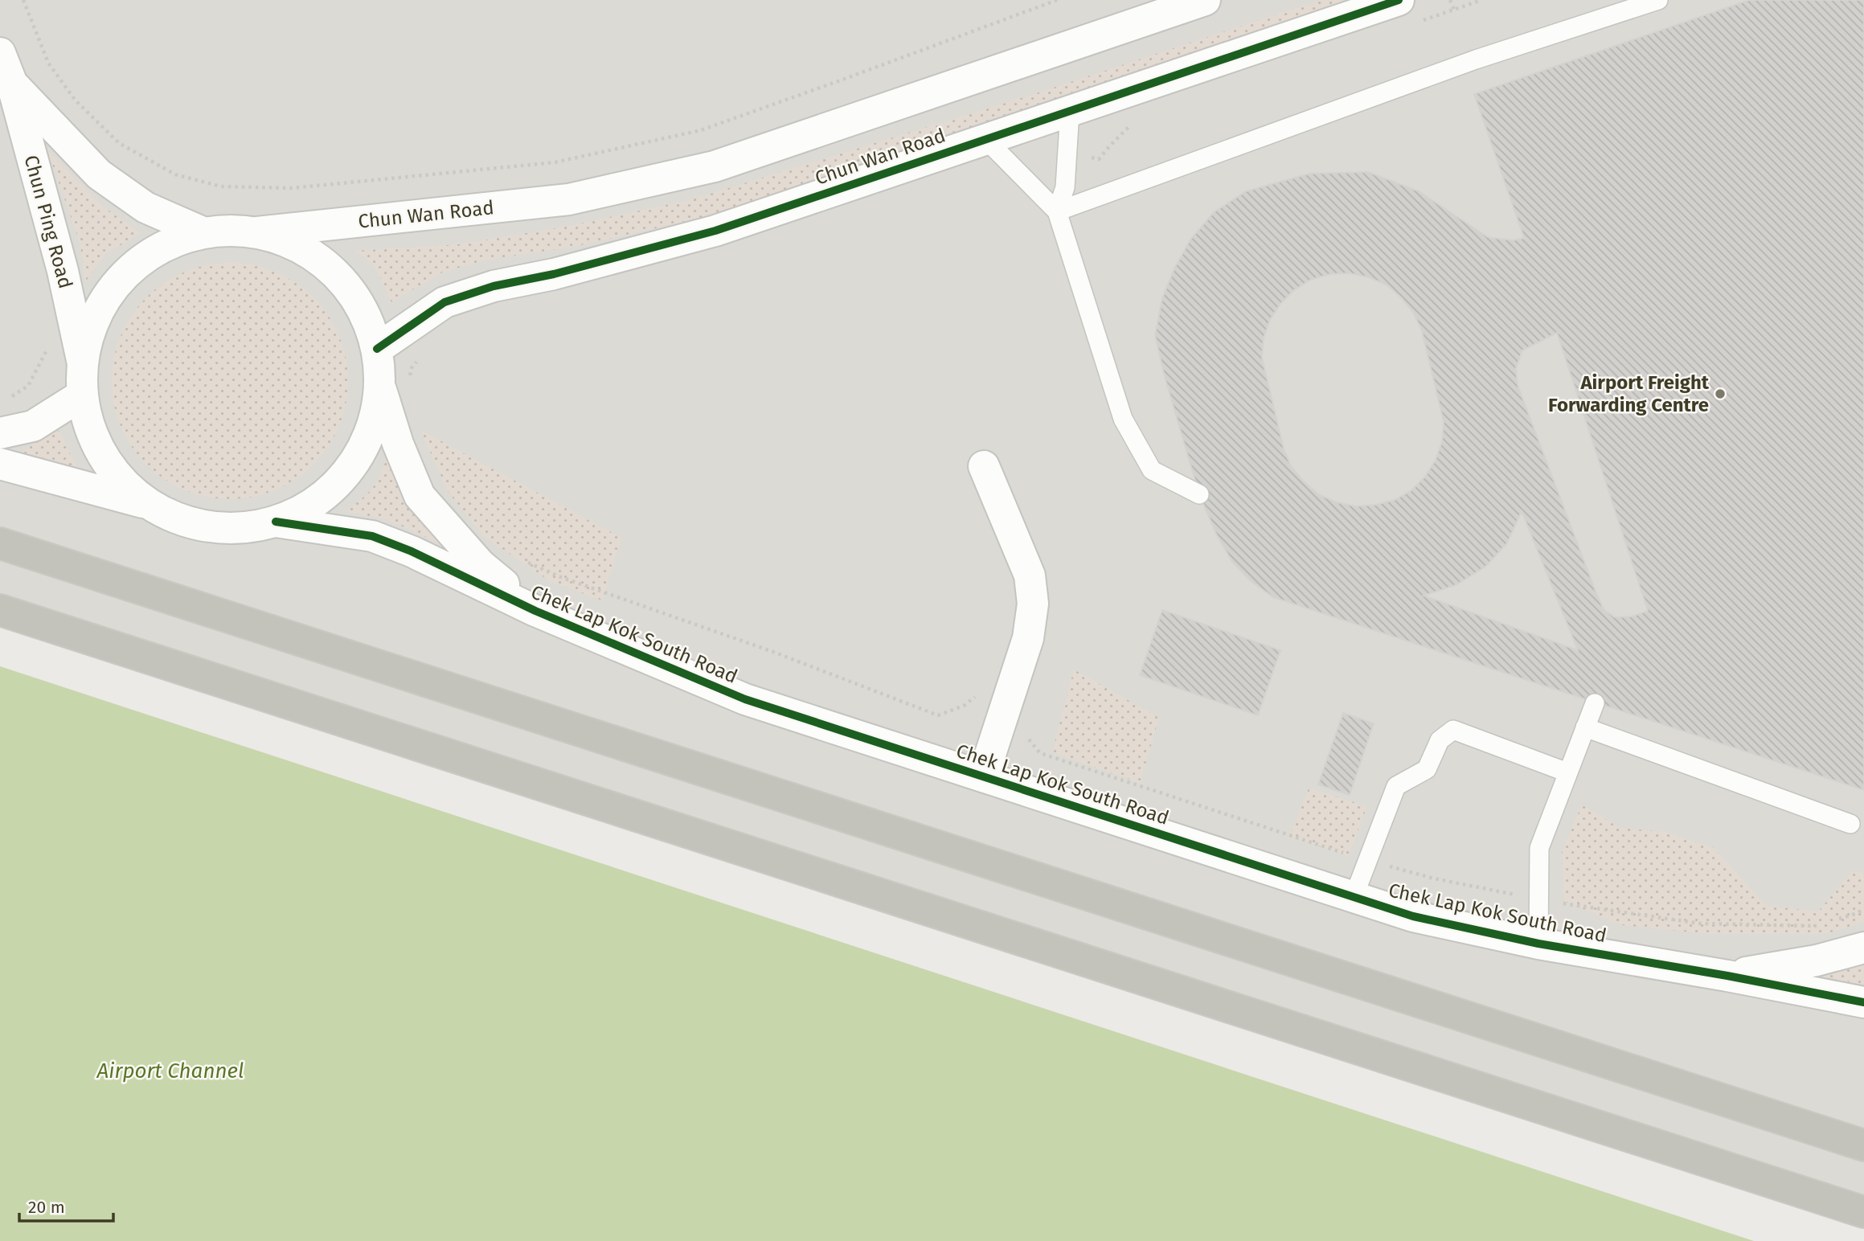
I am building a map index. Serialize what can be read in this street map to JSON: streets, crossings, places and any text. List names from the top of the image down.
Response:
{
  "streets": {
    "street": ["Chun Wan Road", "Chun Ping Road", "Chek Lap Kok South Road"]
  },
  "water": ["Airport Channel"],
  "places": ["Airport Freight Forwarding Centre"],
  "scale_bar": "20 m"
}
